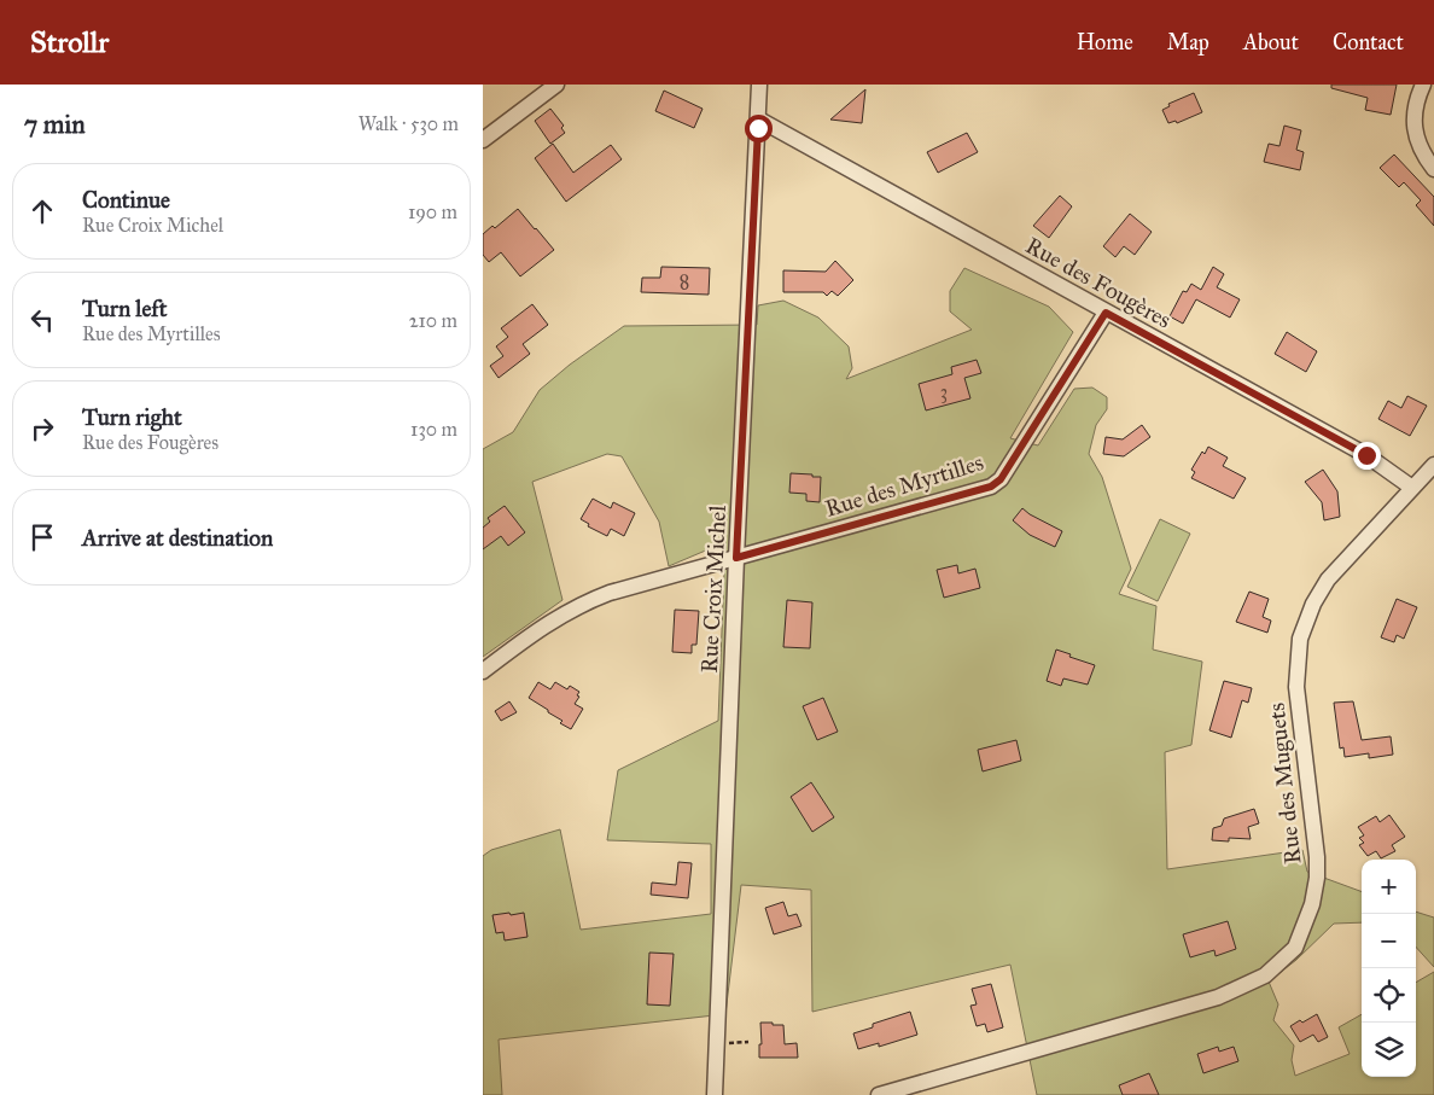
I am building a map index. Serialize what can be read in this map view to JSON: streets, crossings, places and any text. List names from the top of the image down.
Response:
{
  "streets": {
    "street": [
      "Rue des Fougères",
      "Rue des Myrtilles",
      "Rue Croix Michel",
      "Rue des Muguets"
    ]
  },
  "crossings": [
    ["Rue des Fougères", "Rue des Myrtilles"],
    ["Rue des Fougères", "Rue Croix Michel"],
    ["Rue des Fougères", "Rue des Muguets"],
    ["Rue des Myrtilles", "Rue Croix Michel"]
  ],
  "house_numbers": ["8", "3"],
  "page": {
    "header": "Strollr",
    "nav": [
      "Home",
      "Map",
      "About",
      "Contact"
    ],
    "heading": ["7 min", "Walk · 530 m"],
    "list": [
      ["Continue", "Rue Croix Michel", "190 m"],
      ["Turn left", "Rue des Myrtilles", "210 m"],
      ["Turn right", "Rue des Fougères", "130 m"],
      "Arrive at destination"
    ],
    "map_buttons": ["+", "−"]
  }
}
